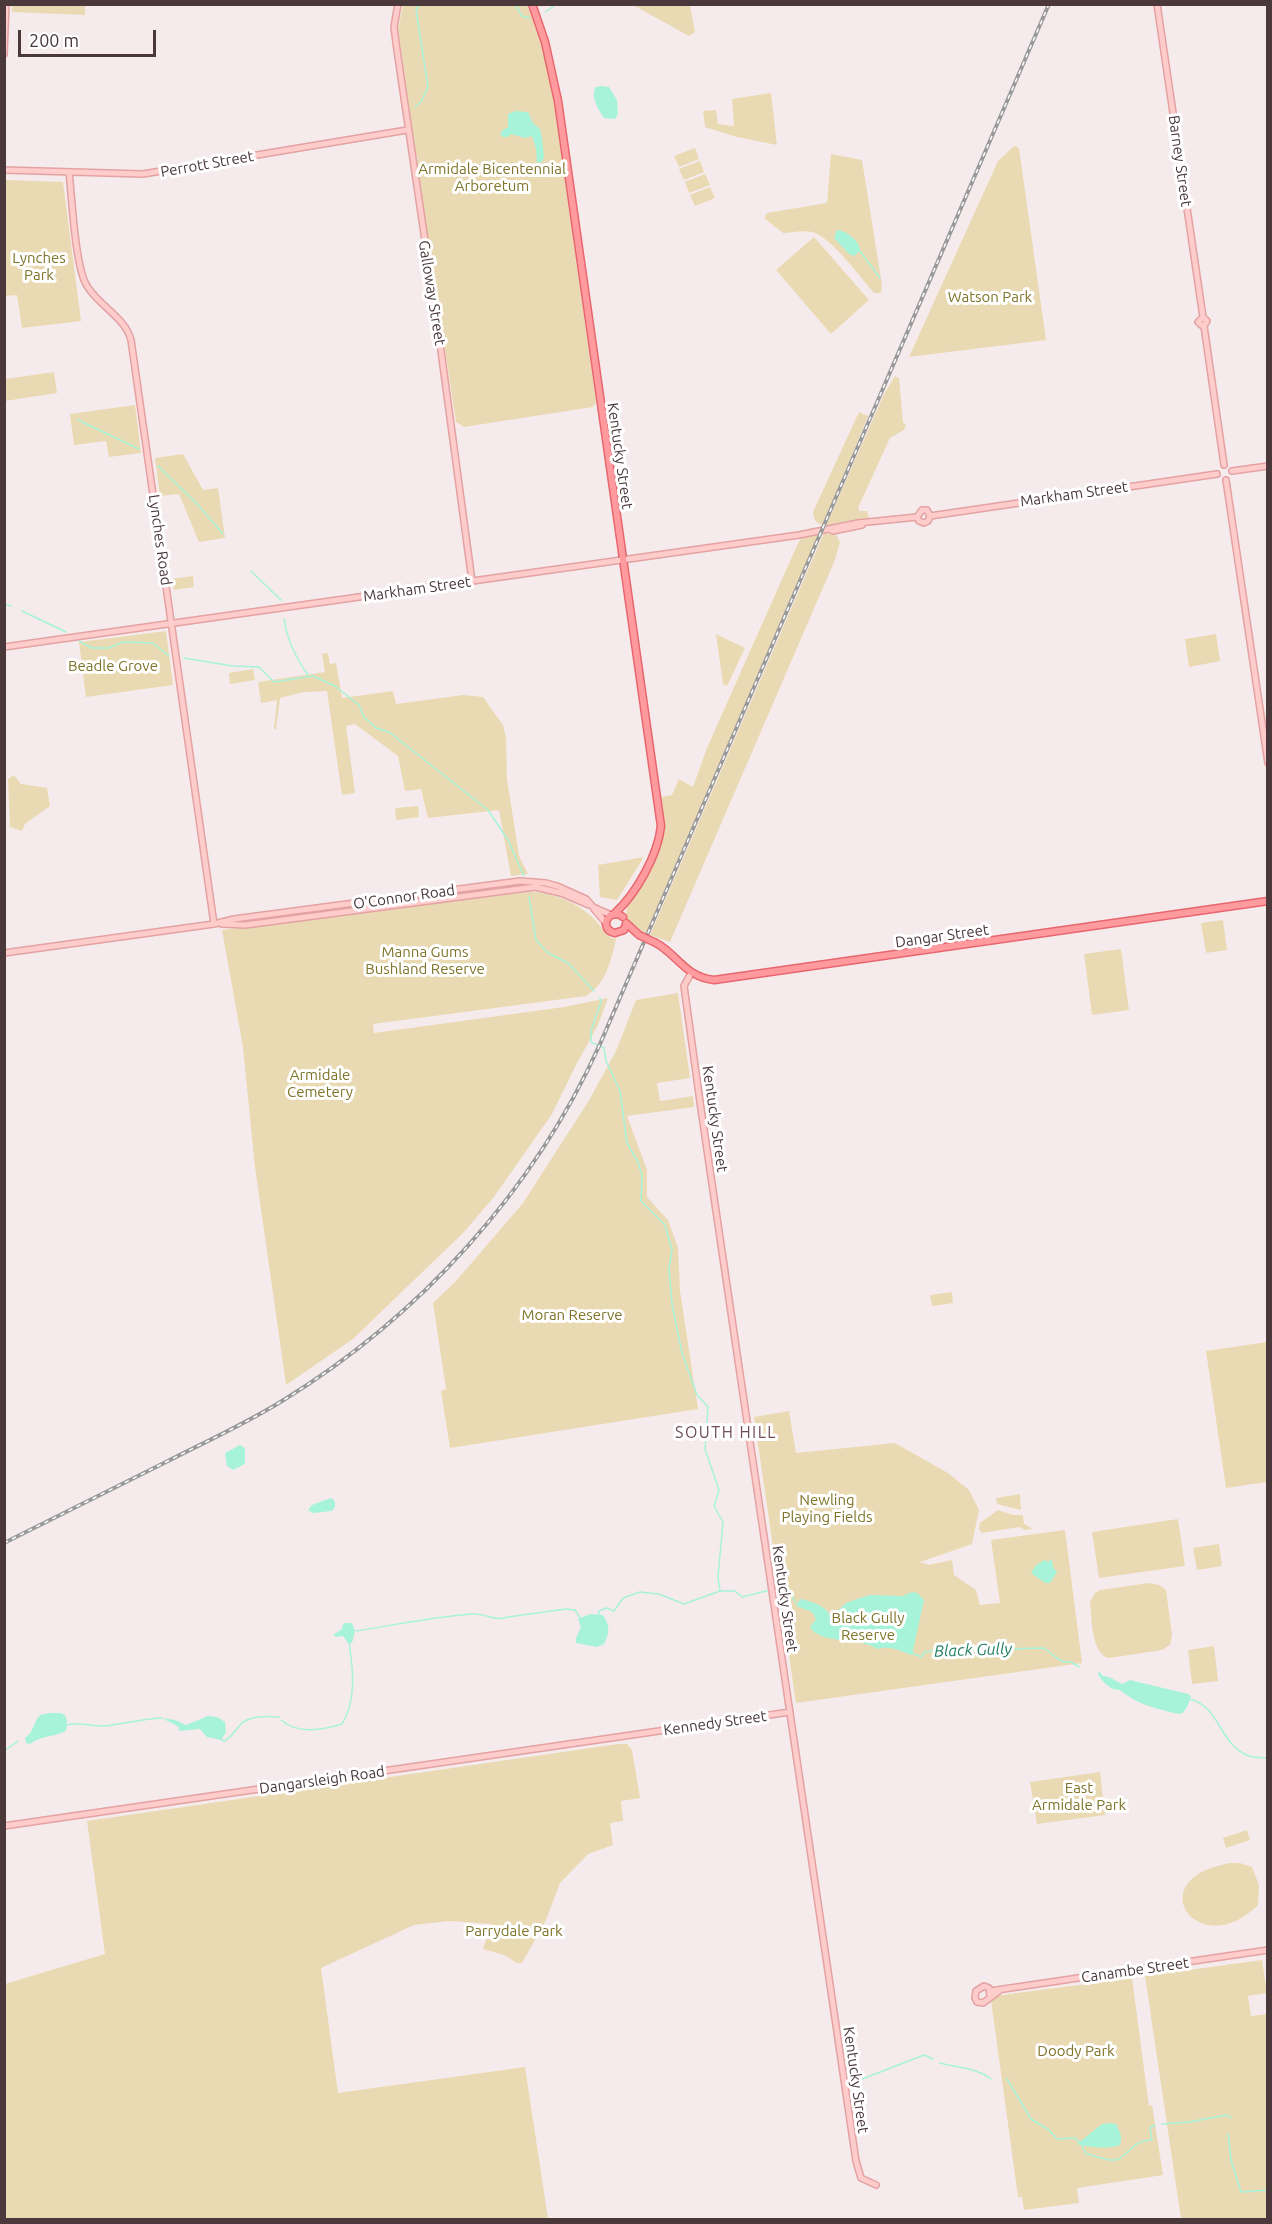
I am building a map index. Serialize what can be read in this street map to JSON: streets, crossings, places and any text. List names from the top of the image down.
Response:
{
  "streets": {
    "main road": ["Kentucky Street", "Dangar Street"],
    "street": [
      "Barney Street",
      "Perrott Street",
      "Galloway Street",
      "Markham Street",
      "Lynches Road",
      "O'Connor Road",
      "Kennedy Street",
      "Dangarsleigh Road",
      "Canambe Street"
    ]
  },
  "crossings": [
    ["Barney Street", "Markham Street"],
    ["Perrott Street", "Galloway Street"],
    ["Perrott Street", "Lynches Road"],
    ["Galloway Street", "Markham Street"],
    ["Kentucky Street", "Markham Street"],
    ["Kentucky Street", "O'Connor Road"],
    ["Kentucky Street", "Dangar Street"],
    ["Kentucky Street", "Kennedy Street"],
    ["Markham Street", "Lynches Road"],
    ["Lynches Road", "O'Connor Road"],
    ["Kennedy Street", "Dangarsleigh Road"]
  ],
  "districts": ["SOUTH HILL"],
  "water": ["Black Gully"],
  "parks": [
    "Armidale Bicentennial Arboretum",
    "Lynches Park",
    "Watson Park",
    "Beadle Grove",
    "Manna Gums Bushland Reserve",
    "Armidale Cemetery",
    "Moran Reserve",
    "Newling Playing Fields",
    "Black Gully Reserve",
    "East Armidale Park",
    "Parrydale Park",
    "Doody Park"
  ],
  "scale_bar": "200 m"
}
